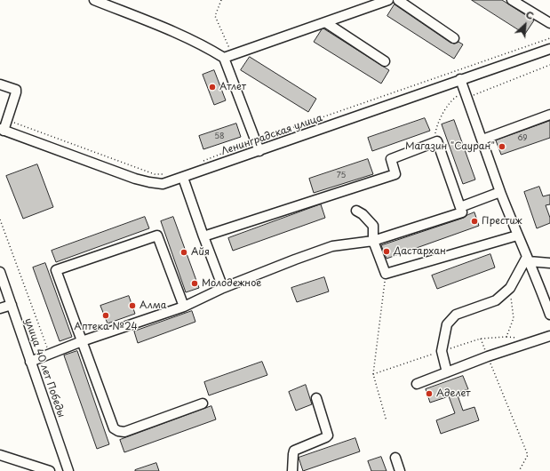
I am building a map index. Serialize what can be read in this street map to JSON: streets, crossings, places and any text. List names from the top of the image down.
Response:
{
  "streets": {
    "street": ["Ленинградская улица", "улица 40 лет Победы"]
  },
  "places": [
    "Атлет",
    "Магазин \"Сауран\"",
    "Престиж",
    "Дастархан",
    "Айя",
    "Молодежное",
    "Алма",
    "Аптека №24",
    "Аделет"
  ],
  "house_numbers": ["58", "69", "75"],
  "north": "top right"
}
